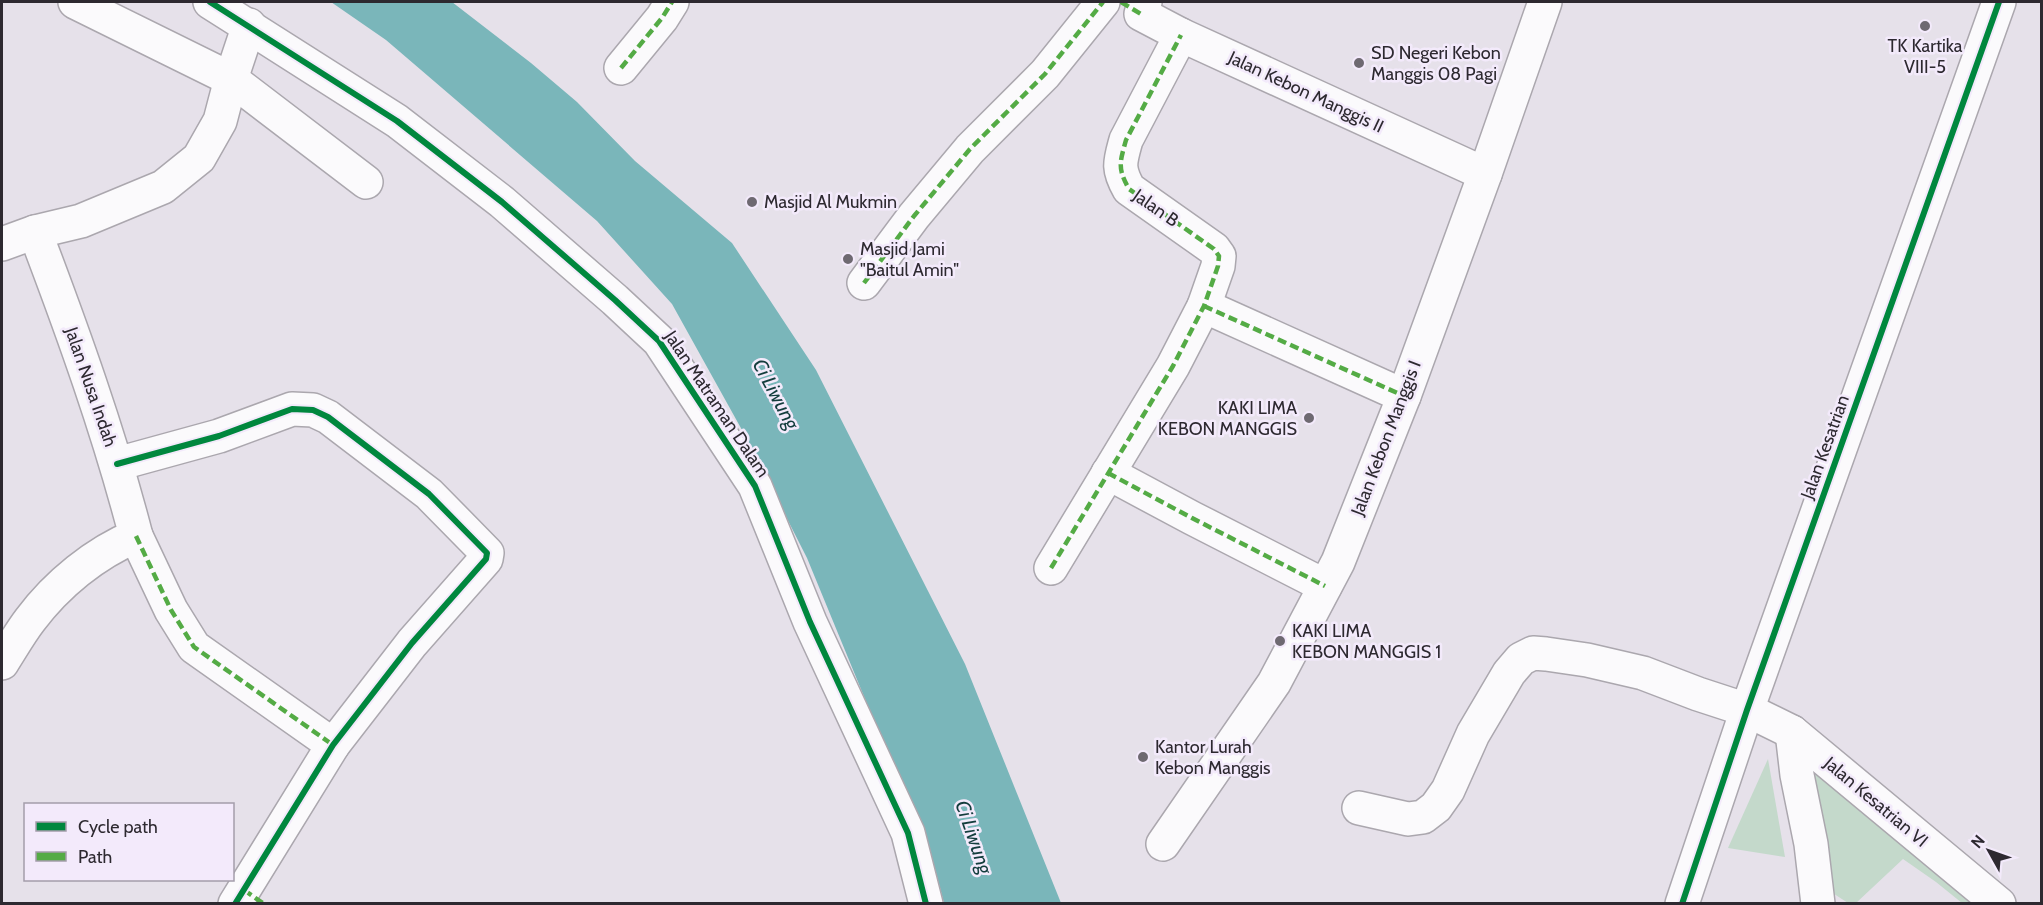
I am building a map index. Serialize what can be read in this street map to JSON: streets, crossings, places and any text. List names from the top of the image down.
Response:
{
  "streets": {
    "street": [
      "Jalan Kebon Manggis II",
      "Jalan B",
      "Jalan Nusa Indah",
      "Jalan Matraman Dalam",
      "Jalan Kebon Manggis I",
      "Jalan Kesatrian",
      "Jalan Kesatrian VI"
    ]
  },
  "crossings": [
    ["Jalan Kebon Manggis II", "Jalan B"],
    ["Jalan Kebon Manggis II", "Jalan Kebon Manggis I"],
    ["Jalan Kesatrian", "Jalan Kesatrian VI"]
  ],
  "water": ["Ci Liwung"],
  "places": [
    "TK Kartika VIII-5",
    "SD Negeri Kebon Manggis 08 Pagi",
    "Masjid Al Mukmin",
    "Masjid Jami \"Baitul Amin\"",
    "KAKI LIMA KEBON MANGGIS",
    "KAKI LIMA KEBON MANGGIS 1",
    "Kantor Lurah Kebon Manggis"
  ],
  "legend": ["Cycle path", "Path"],
  "north": "top left"
}
